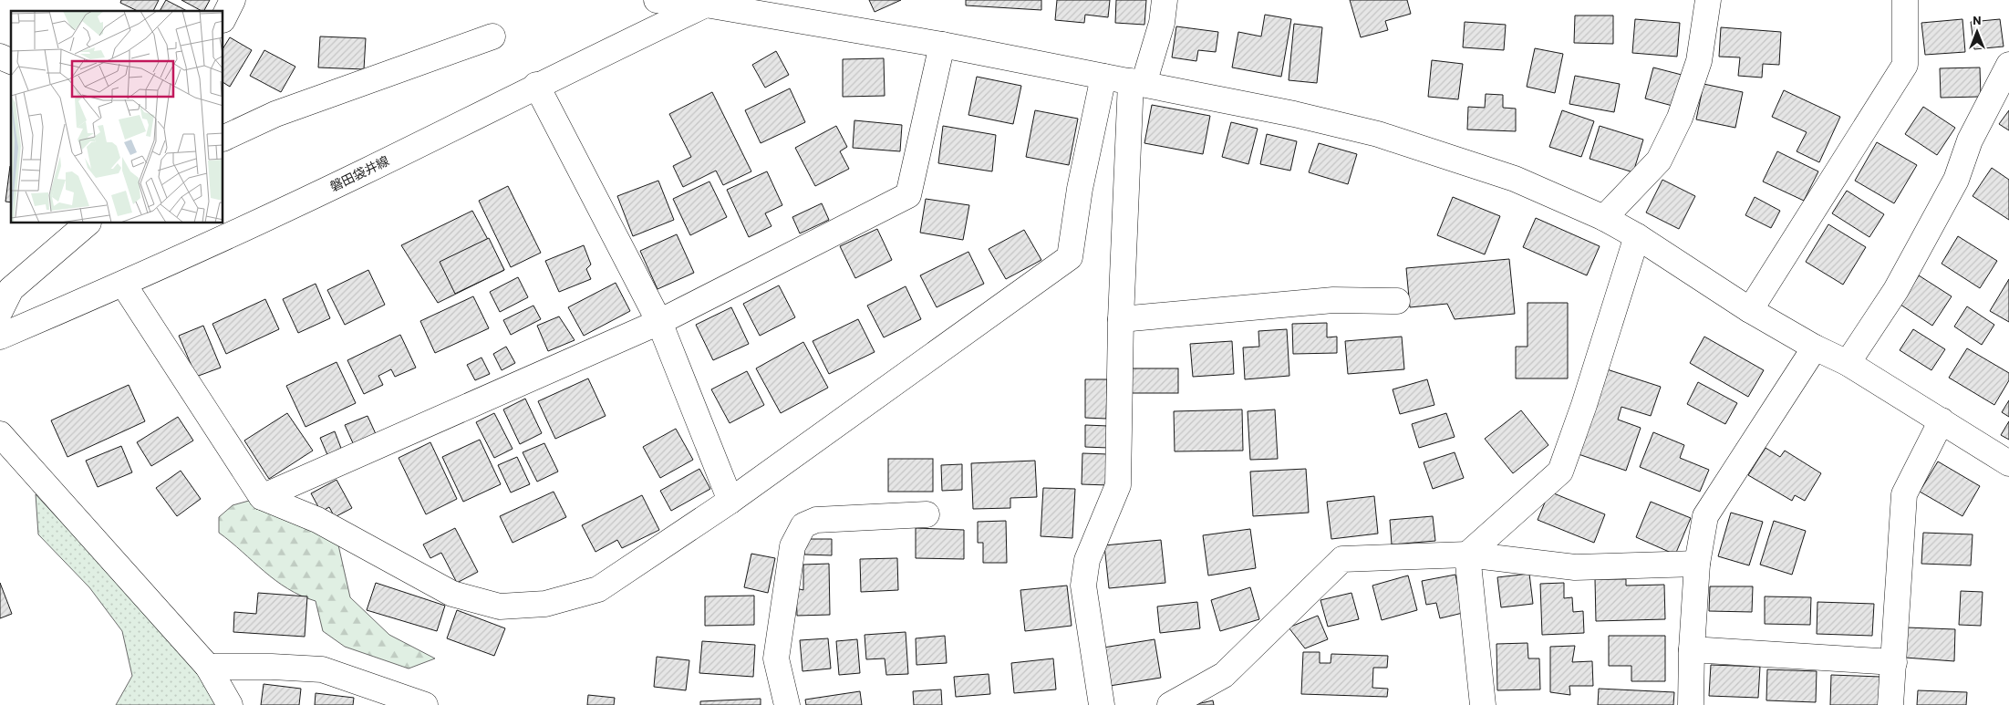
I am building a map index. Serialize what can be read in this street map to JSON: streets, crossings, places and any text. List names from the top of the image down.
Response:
{
  "streets": {
    "street": ["磐田袋井線"]
  },
  "north": "top"
}
